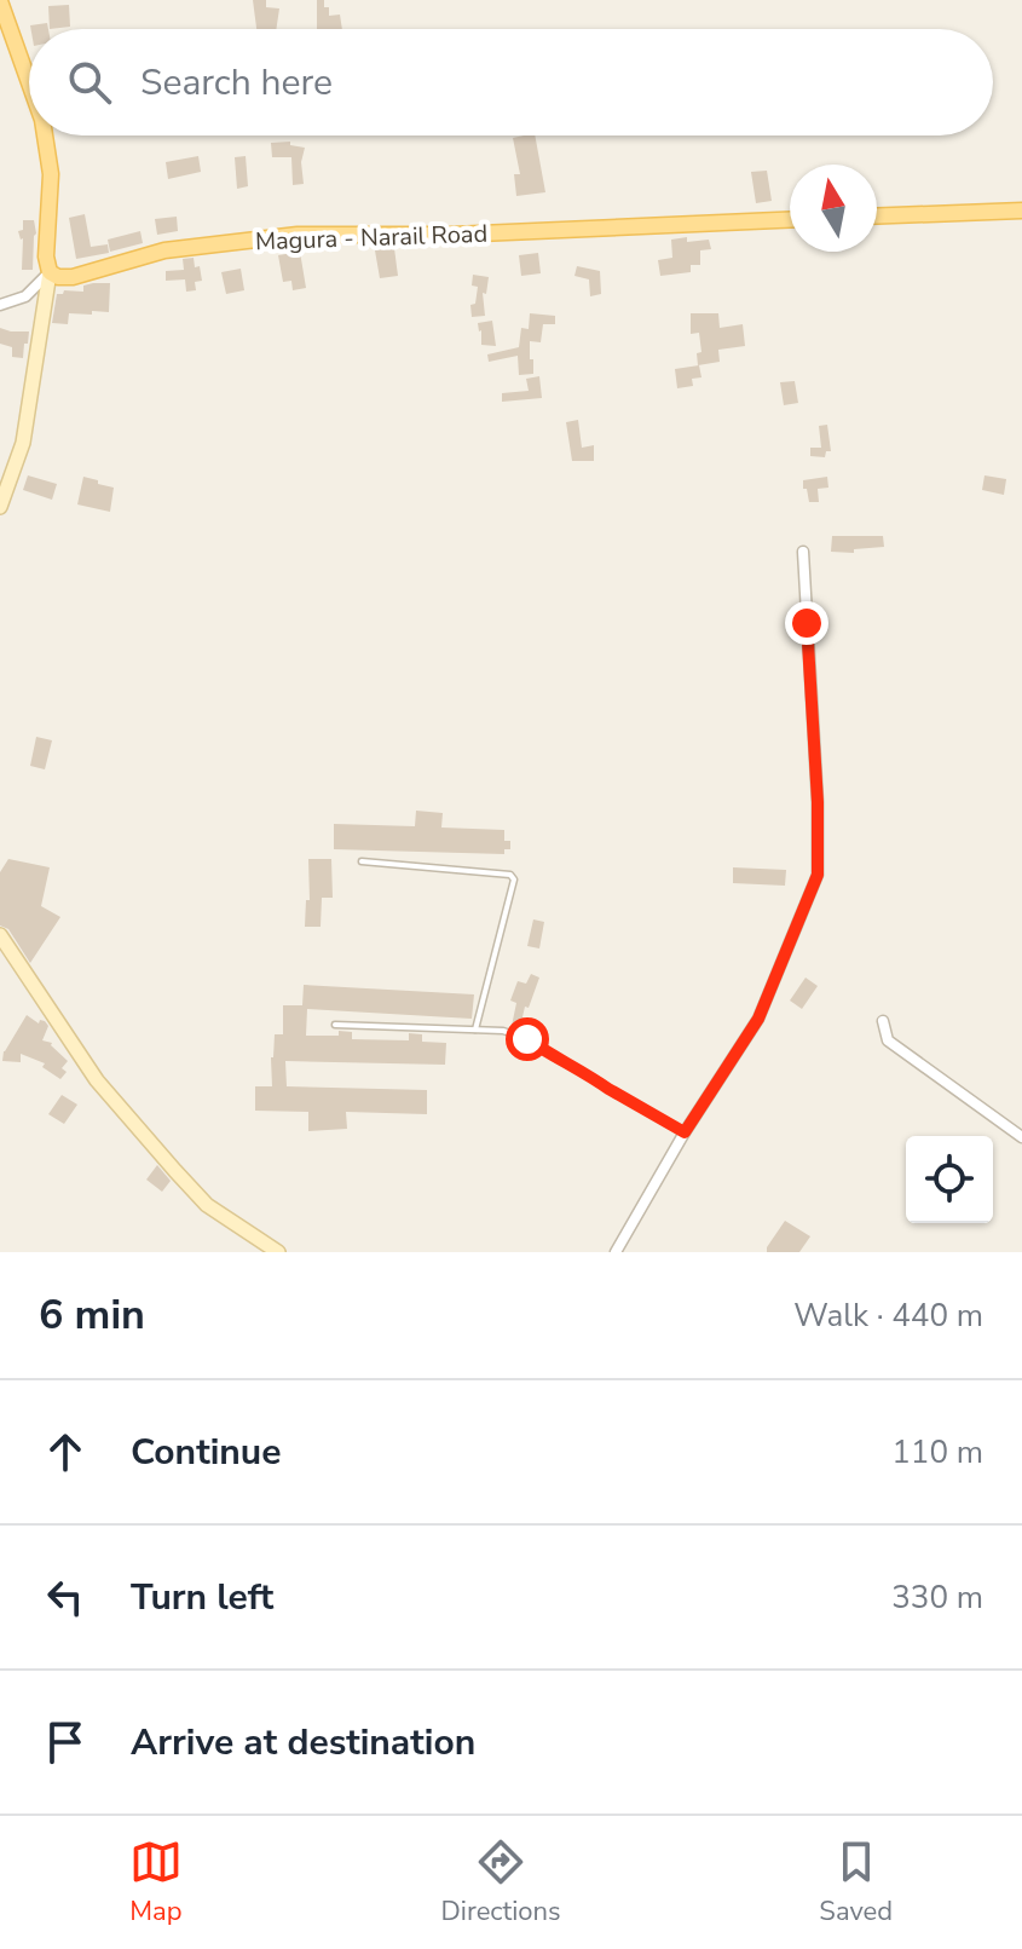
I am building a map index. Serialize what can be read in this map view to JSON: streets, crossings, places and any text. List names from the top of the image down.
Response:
{
  "streets": {
    "main road": ["Magura - Narail Road"]
  },
  "north": "top",
  "page": {
    "search": "Search here",
    "heading": ["6 min", "Walk · 440 m"],
    "list": [
      ["Continue", "110 m"],
      ["Turn left", "330 m"],
      "Arrive at destination"
    ],
    "nav": ["Map", "Directions", "Saved"]
  }
}
